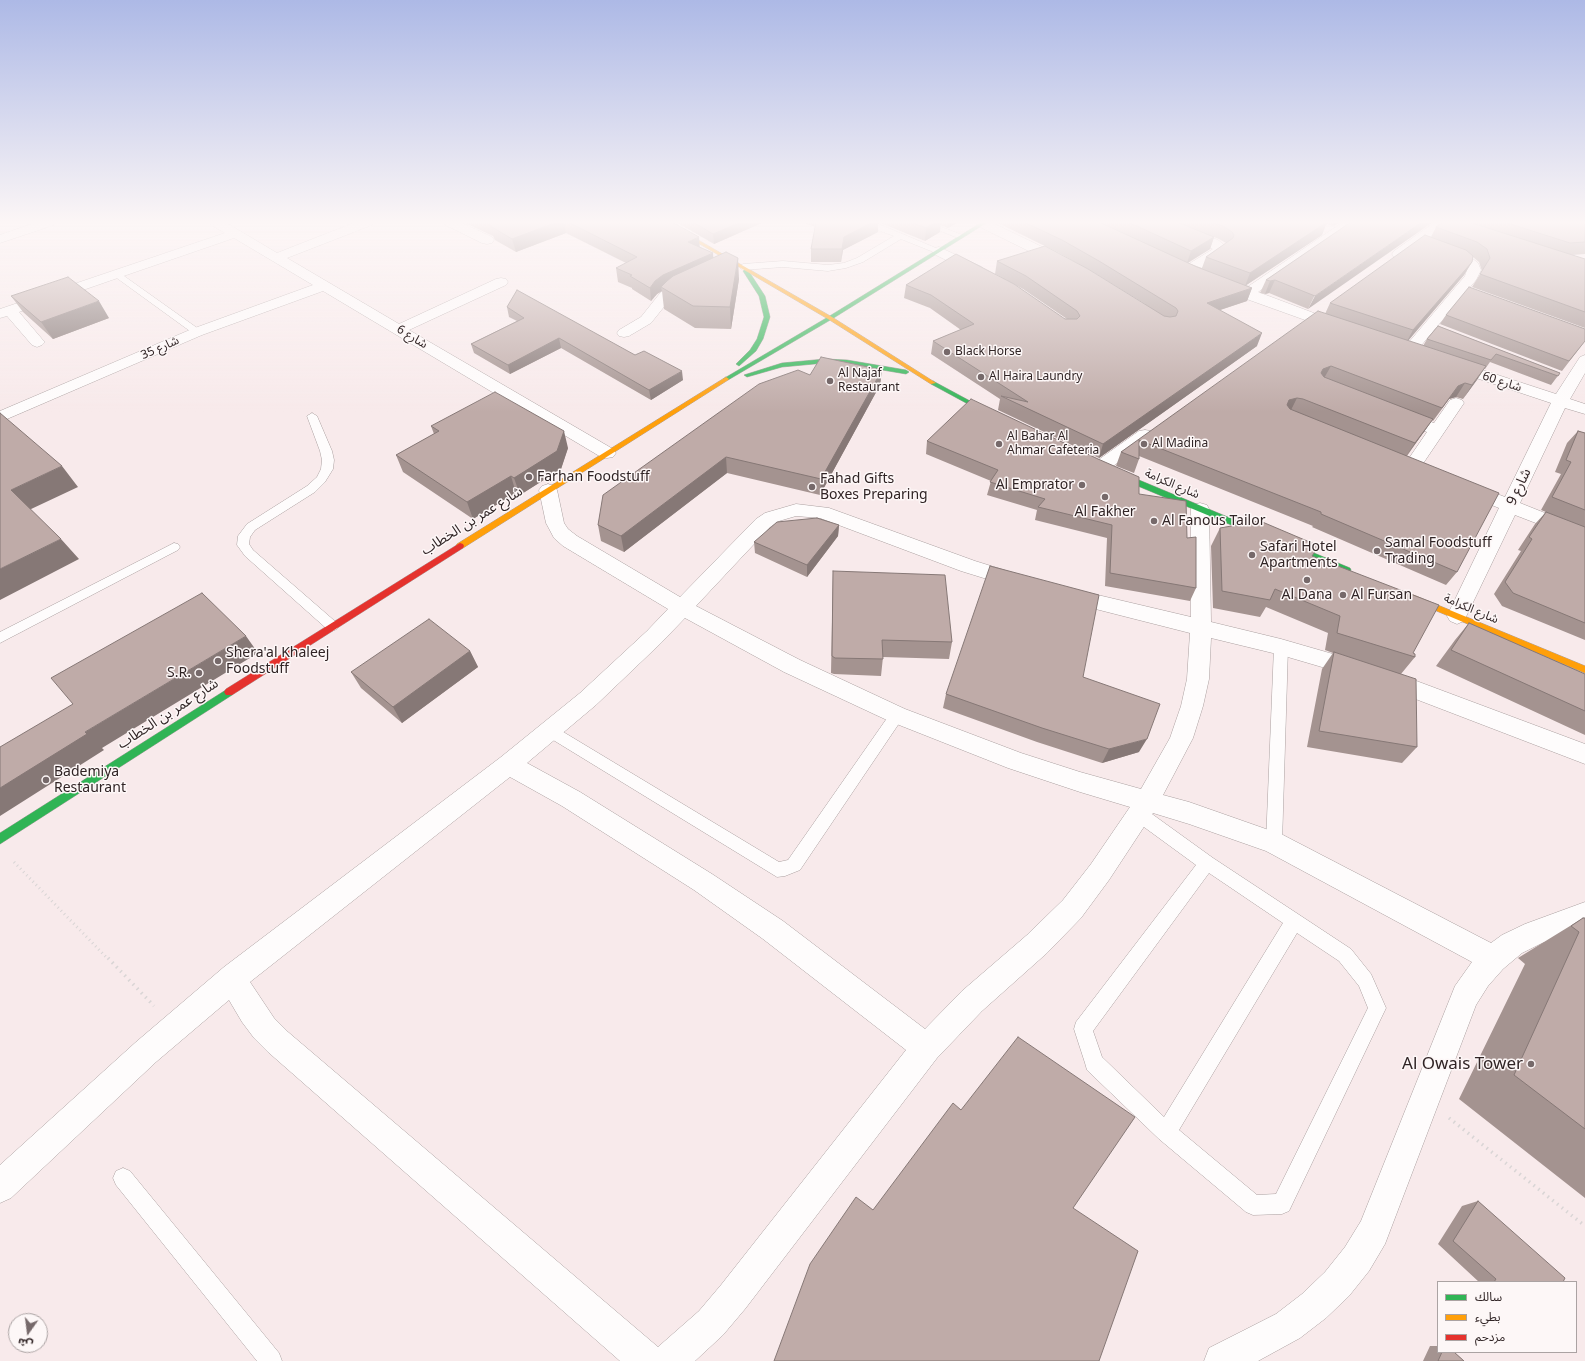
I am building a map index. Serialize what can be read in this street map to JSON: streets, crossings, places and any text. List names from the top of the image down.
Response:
{
  "streets": {
    "main road": ["شارع الكرامة", "شارع عمر بن الخطاب"],
    "street": [
      "شارع 6",
      "شارع 35",
      "شارع 60",
      "شارع 9"
    ]
  },
  "crossings": [
    ["شارع 6", "شارع 35"],
    ["شارع 6", "شارع عمر بن الخطاب"],
    ["شارع 60", "شارع 9"],
    ["شارع الكرامة", "شارع 9"]
  ],
  "places": [
    "Black Horse",
    "Al Haira Laundry",
    "Al Najaf Restaurant",
    "Al Bahar Al Ahmar Cafeteria",
    "Al Madina",
    "Farhan Foodstuff",
    "Al Emprator",
    "Fahad Gifts Boxes Preparing",
    "Al Fakher",
    "Al Fanous Tailor",
    "Samal Foodstuff Trading",
    "Safari Hotel Apartments",
    "Al Dana",
    "Al Fursan",
    "Shera'al Khaleej Foodstuff",
    "S.R.",
    "Bademiya Restaurant",
    "Al Owais Tower"
  ],
  "legend": ["سالك", "بطيء", "مزدحم"],
  "north": "bottom"
}
